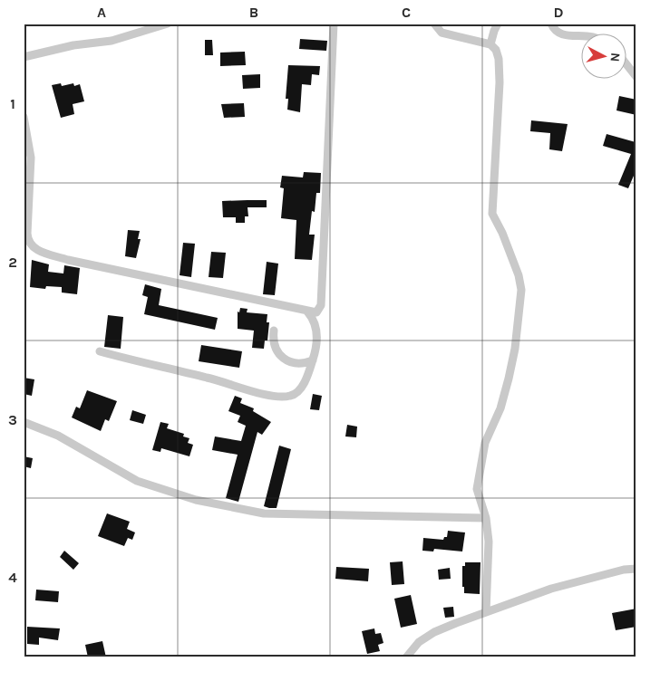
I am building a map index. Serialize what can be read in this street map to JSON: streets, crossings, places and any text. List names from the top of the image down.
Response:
{
  "north": "right",
  "grid": {
    "columns": [
      "A",
      "B",
      "C",
      "D"
    ],
    "rows": [
      "1",
      "2",
      "3",
      "4"
    ]
  }
}
